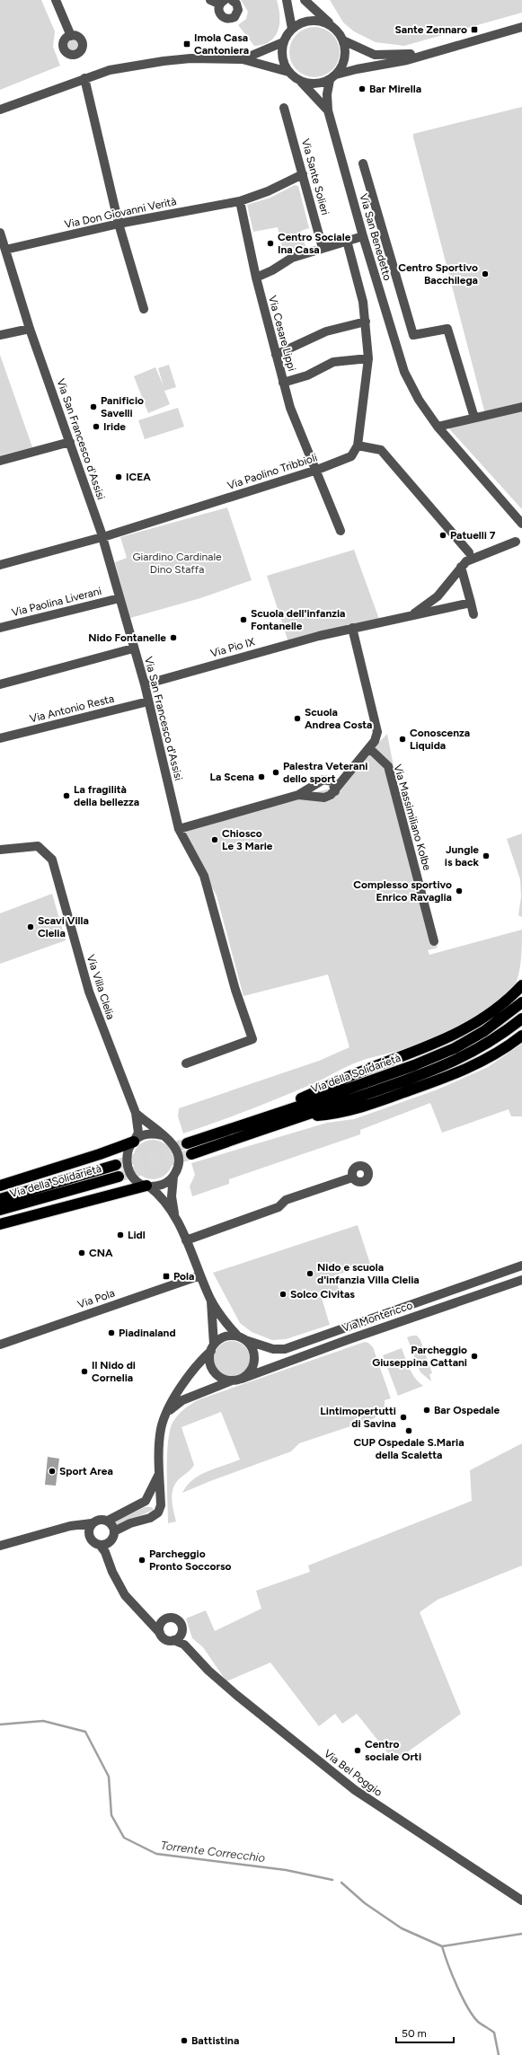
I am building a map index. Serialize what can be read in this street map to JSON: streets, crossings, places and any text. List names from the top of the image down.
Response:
{
  "streets": {
    "highway": ["Via della Solidarietà"],
    "street": [
      "Via Sante Solieri",
      "Via Don Giovanni Verità",
      "Via San Benedetto",
      "Via Cesare Lippi",
      "Via San Francesco d'Assisi",
      "Via Paolino Tribbioli",
      "Via Paolina Liverani",
      "Via Pio IX",
      "Via Antonio Resta",
      "Via Massimiliano Kolbe",
      "Via Villa Clelia",
      "Via Pola",
      "Via Montericco",
      "Via Bel Poggio"
    ]
  },
  "crossings": [
    ["Via Don Giovanni Verità", "Via Cesare Lippi"],
    ["Via Don Giovanni Verità", "Via San Francesco d'Assisi"],
    ["Via Cesare Lippi", "Via Paolino Tribbioli"],
    ["Via San Francesco d'Assisi", "Via Paolino Tribbioli"],
    ["Via San Francesco d'Assisi", "Via Paolina Liverani"],
    ["Via San Francesco d'Assisi", "Via Pio IX"],
    ["Via San Francesco d'Assisi", "Via Antonio Resta"],
    ["Via Villa Clelia", "Via Pola"],
    ["Via Villa Clelia", "Via Montericco"]
  ],
  "water": ["Torrente Correcchio"],
  "parks": ["Giardino Cardinale Dino Staffa"],
  "places": {
    "transit": ["Sante Zennaro", "Imola Casa Cantoniera", "Pola"],
    "other": [
      "Bar Mirella",
      "Centro Sociale Ina Casa",
      "Centro Sportivo Bacchilega",
      "Panificio Savelli",
      "Iride",
      "ICEA",
      "Patuelli 7",
      "Scuola dell'infanzia Fontanelle",
      "Nido Fontanelle",
      "Scuola Andrea Costa",
      "Conoscenza Liquida",
      "Palestra Veterani dello sport",
      "La Scena",
      "La fragilità della bellezza",
      "Chiosco Le 3 Marie",
      "Jungle is back",
      "Complesso sportivo Enrico Ravaglia",
      "Scavi Villa Clelia",
      "Lidl",
      "CNA",
      "Nido e scuola d'infanzia Villa Clelia",
      "Solco Civitas",
      "Piadinaland",
      "Parcheggio Giuseppina Cattani",
      "Il Nido di Cornelia",
      "Bar Ospedale",
      "Lintimopertutti di Savina",
      "CUP Ospedale S.Maria della Scaletta",
      "Sport Area",
      "Parcheggio Pronto Soccorso",
      "Centro sociale Orti",
      "Battistina"
    ]
  },
  "scale_bar": "50 m"
}
